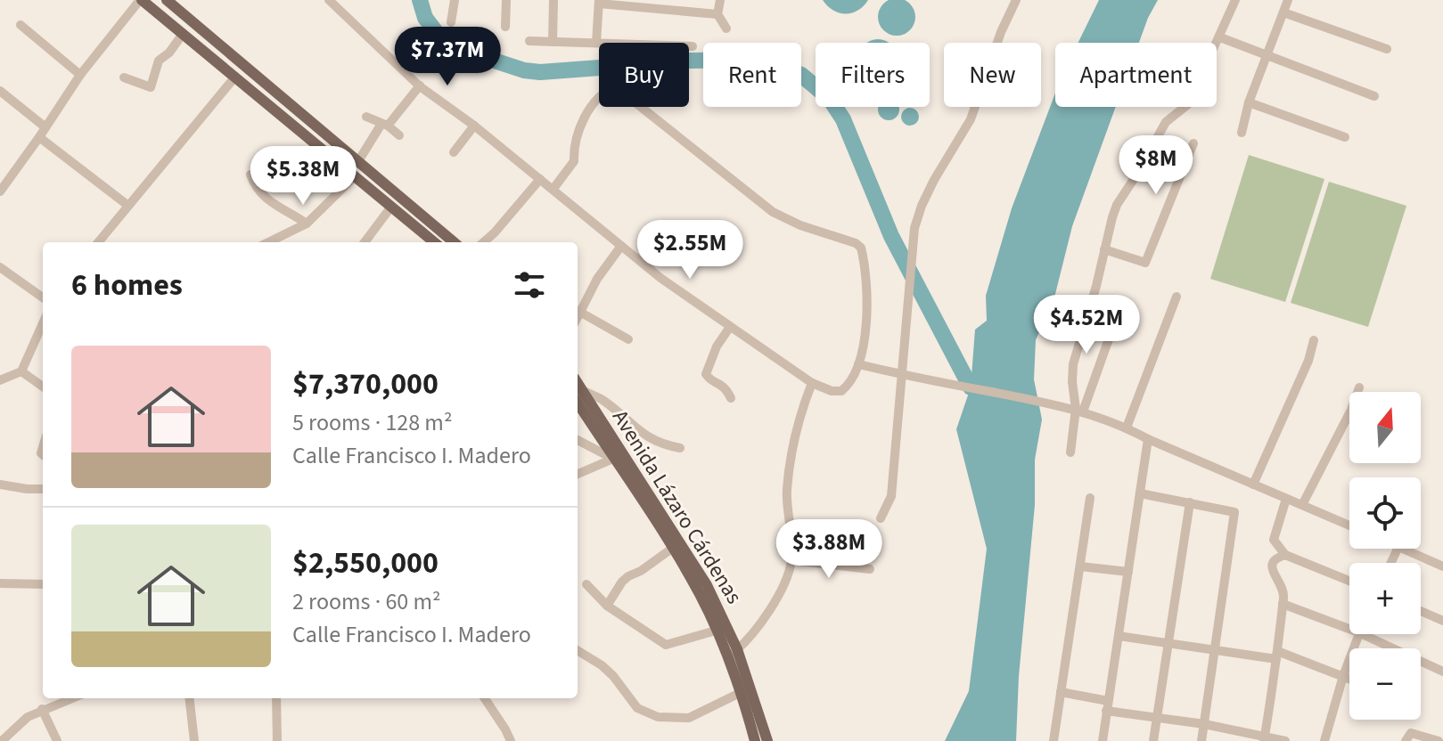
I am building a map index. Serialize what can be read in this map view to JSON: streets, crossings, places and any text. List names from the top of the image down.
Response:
{
  "streets": {
    "main road": ["Avenida Lázaro Cárdenas"]
  },
  "north": "top",
  "page": {
    "price": [
      "$7.37M",
      "$8M",
      "$5.38M",
      "$2.55M",
      "$4.52M",
      "$3.88M"
    ],
    "chip": [
      "Buy",
      "Rent",
      "Filters",
      "New",
      "Apartment"
    ],
    "heading": "6 homes",
    "list": [
      {
        "name": "$7,370,000",
        "note": "5 rooms · 128 m² · Calle Francisco I. Madero"
      },
      {
        "name": "$2,550,000",
        "note": "2 rooms · 60 m² · Calle Francisco I. Madero"
      }
    ],
    "map_buttons": ["+", "−"]
  }
}
